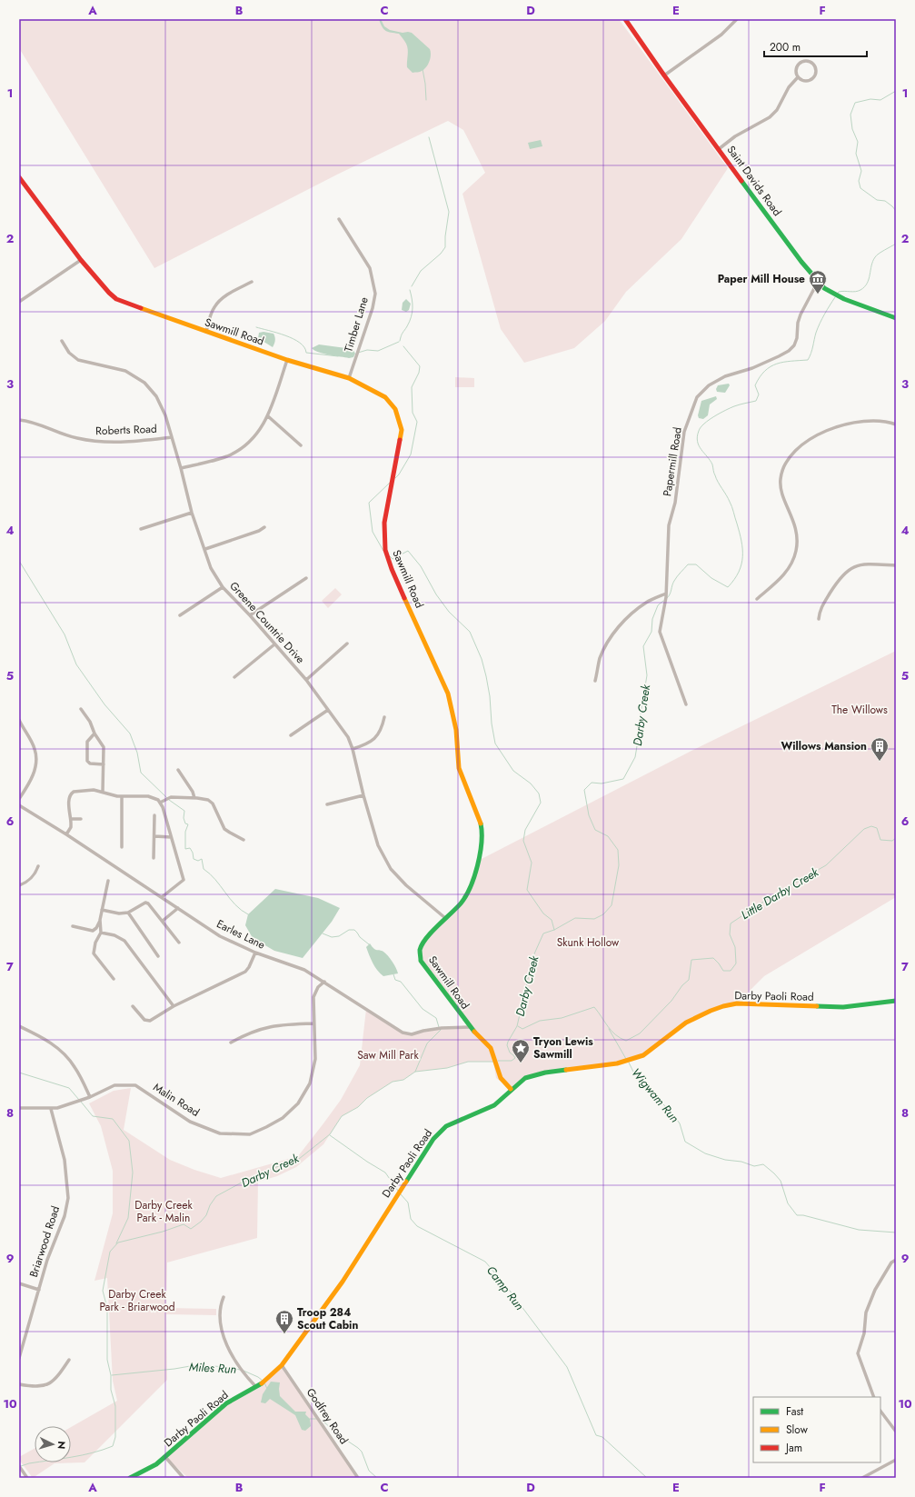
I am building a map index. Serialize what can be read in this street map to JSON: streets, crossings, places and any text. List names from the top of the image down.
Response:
{
  "streets": {
    "street": [
      "Saint Davids Road",
      "Timber Lane",
      "Sawmill Road",
      "Roberts Road",
      "Papermill Road",
      "Greene Countrie Drive",
      "Earles Lane",
      "Darby Paoli Road",
      "Malin Road",
      "Briarwood Road",
      "Godfrey Road"
    ]
  },
  "crossings": [
    ["Saint Davids Road", "Papermill Road"],
    ["Timber Lane", "Sawmill Road"],
    ["Sawmill Road", "Greene Countrie Drive"],
    ["Sawmill Road", "Earles Lane"],
    ["Sawmill Road", "Darby Paoli Road"],
    ["Roberts Road", "Greene Countrie Drive"],
    ["Earles Lane", "Malin Road"],
    ["Darby Paoli Road", "Godfrey Road"],
    ["Malin Road", "Briarwood Road"]
  ],
  "water": [
    "Darby Creek",
    "Little Darby Creek",
    "Wigwam Run",
    "Camp Run",
    "Miles Run"
  ],
  "parks": [
    "The Willows",
    "Skunk Hollow",
    "Saw Mill Park",
    "Darby Creek Park - Malin",
    "Darby Creek Park - Briarwood"
  ],
  "places": {
    "museum": ["Paper Mill House"],
    "building": ["Willows Mansion", "Troop 284 Scout Cabin"],
    "place": ["Tryon Lewis Sawmill"]
  },
  "legend": ["Fast", "Slow", "Jam"],
  "scale_bar": "200 m",
  "north": "right",
  "grid": {
    "columns": [
      "A",
      "B",
      "C",
      "D",
      "E",
      "F"
    ],
    "rows": [
      "1",
      "2",
      "3",
      "4",
      "5",
      "6",
      "7",
      "8",
      "9",
      "10"
    ]
  }
}
